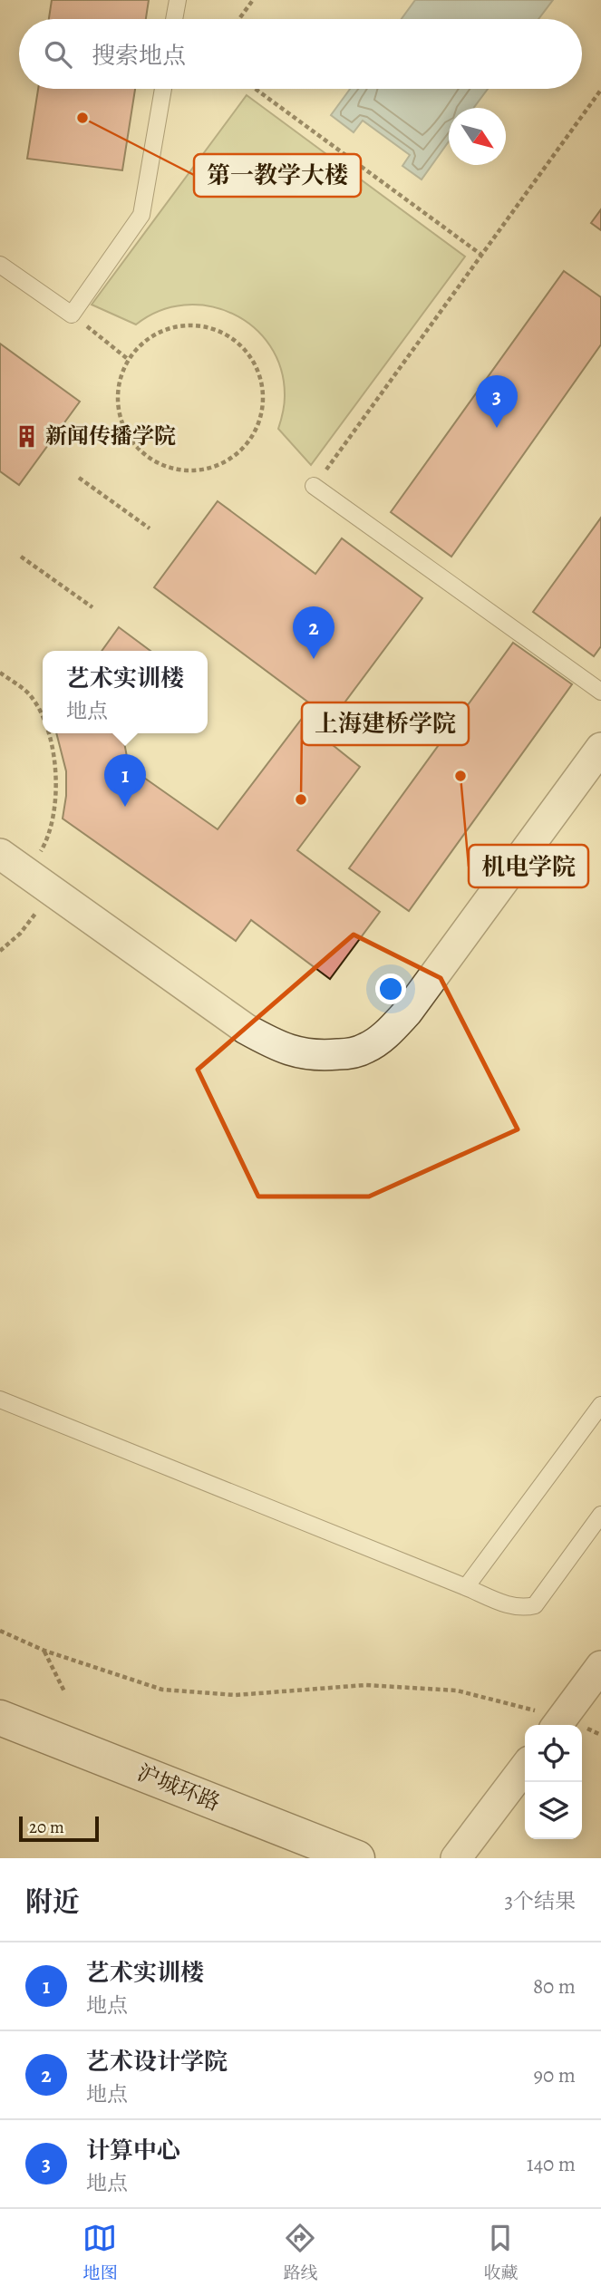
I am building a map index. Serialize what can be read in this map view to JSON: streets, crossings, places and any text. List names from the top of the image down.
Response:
{
  "streets": {
    "main road": ["沪城环路"]
  },
  "places": {
    "other": ["第一教学大楼", "机电学院", "上海建桥学院"],
    "building": ["新闻传播学院"]
  },
  "scale_bar": "20 m",
  "north": "bottom right",
  "page": {
    "search": "搜索地点",
    "pins": ["3", "2", "1"],
    "popup": ["艺术实训楼", "地点"],
    "scale": "20 m",
    "heading": ["附近", "3个结果"],
    "list": [
      {
        "mark": "1",
        "name": "艺术实训楼",
        "note": "地点",
        "value": "80 m"
      },
      {
        "mark": "2",
        "name": "艺术设计学院",
        "note": "地点",
        "value": "90 m"
      },
      {
        "mark": "3",
        "name": "计算中心",
        "note": "地点",
        "value": "140 m"
      }
    ],
    "nav": ["地图", "路线", "收藏"]
  }
}
